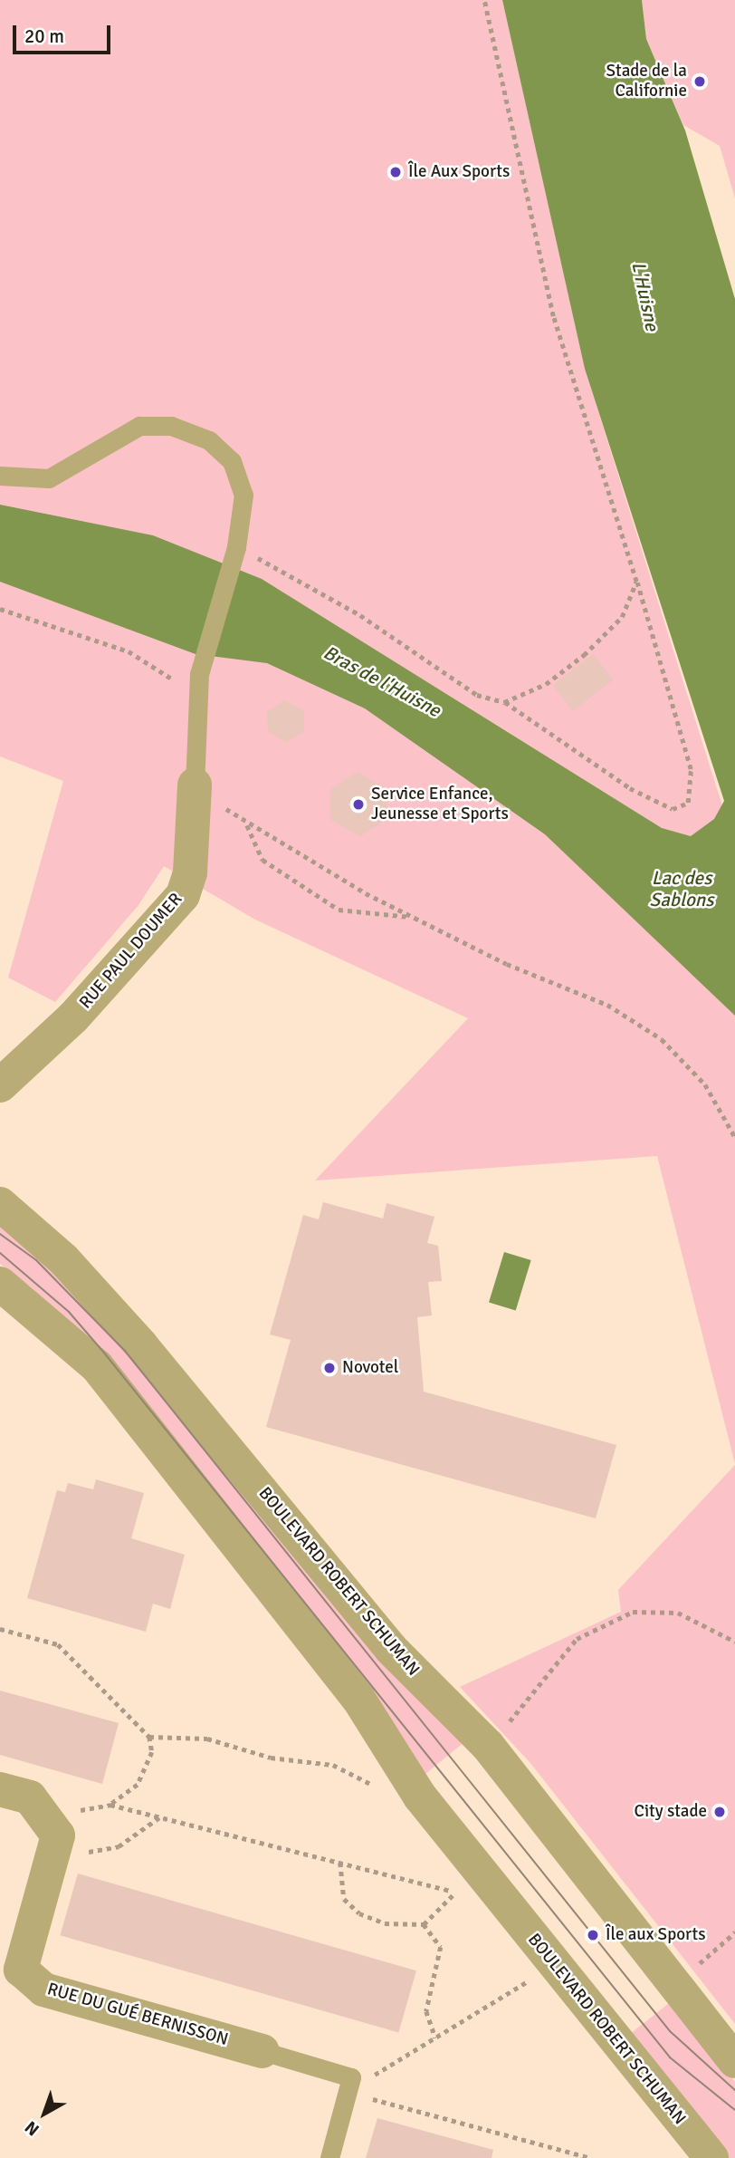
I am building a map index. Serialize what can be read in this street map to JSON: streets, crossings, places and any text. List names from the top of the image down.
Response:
{
  "streets": {
    "street": ["RUE PAUL DOUMER", "BOULEVARD ROBERT SCHUMAN", "RUE DU GUÉ BERNISSON"]
  },
  "water": ["L'Huisne", "Bras de l'Huisne", "Lac des Sablons"],
  "places": [
    "Stade de la Californie",
    "Île Aux Sports",
    "Service Enfance, Jeunesse et Sports",
    "Novotel",
    "City stade",
    "Île aux Sports"
  ],
  "scale_bar": "20 m",
  "north": "bottom left"
}
